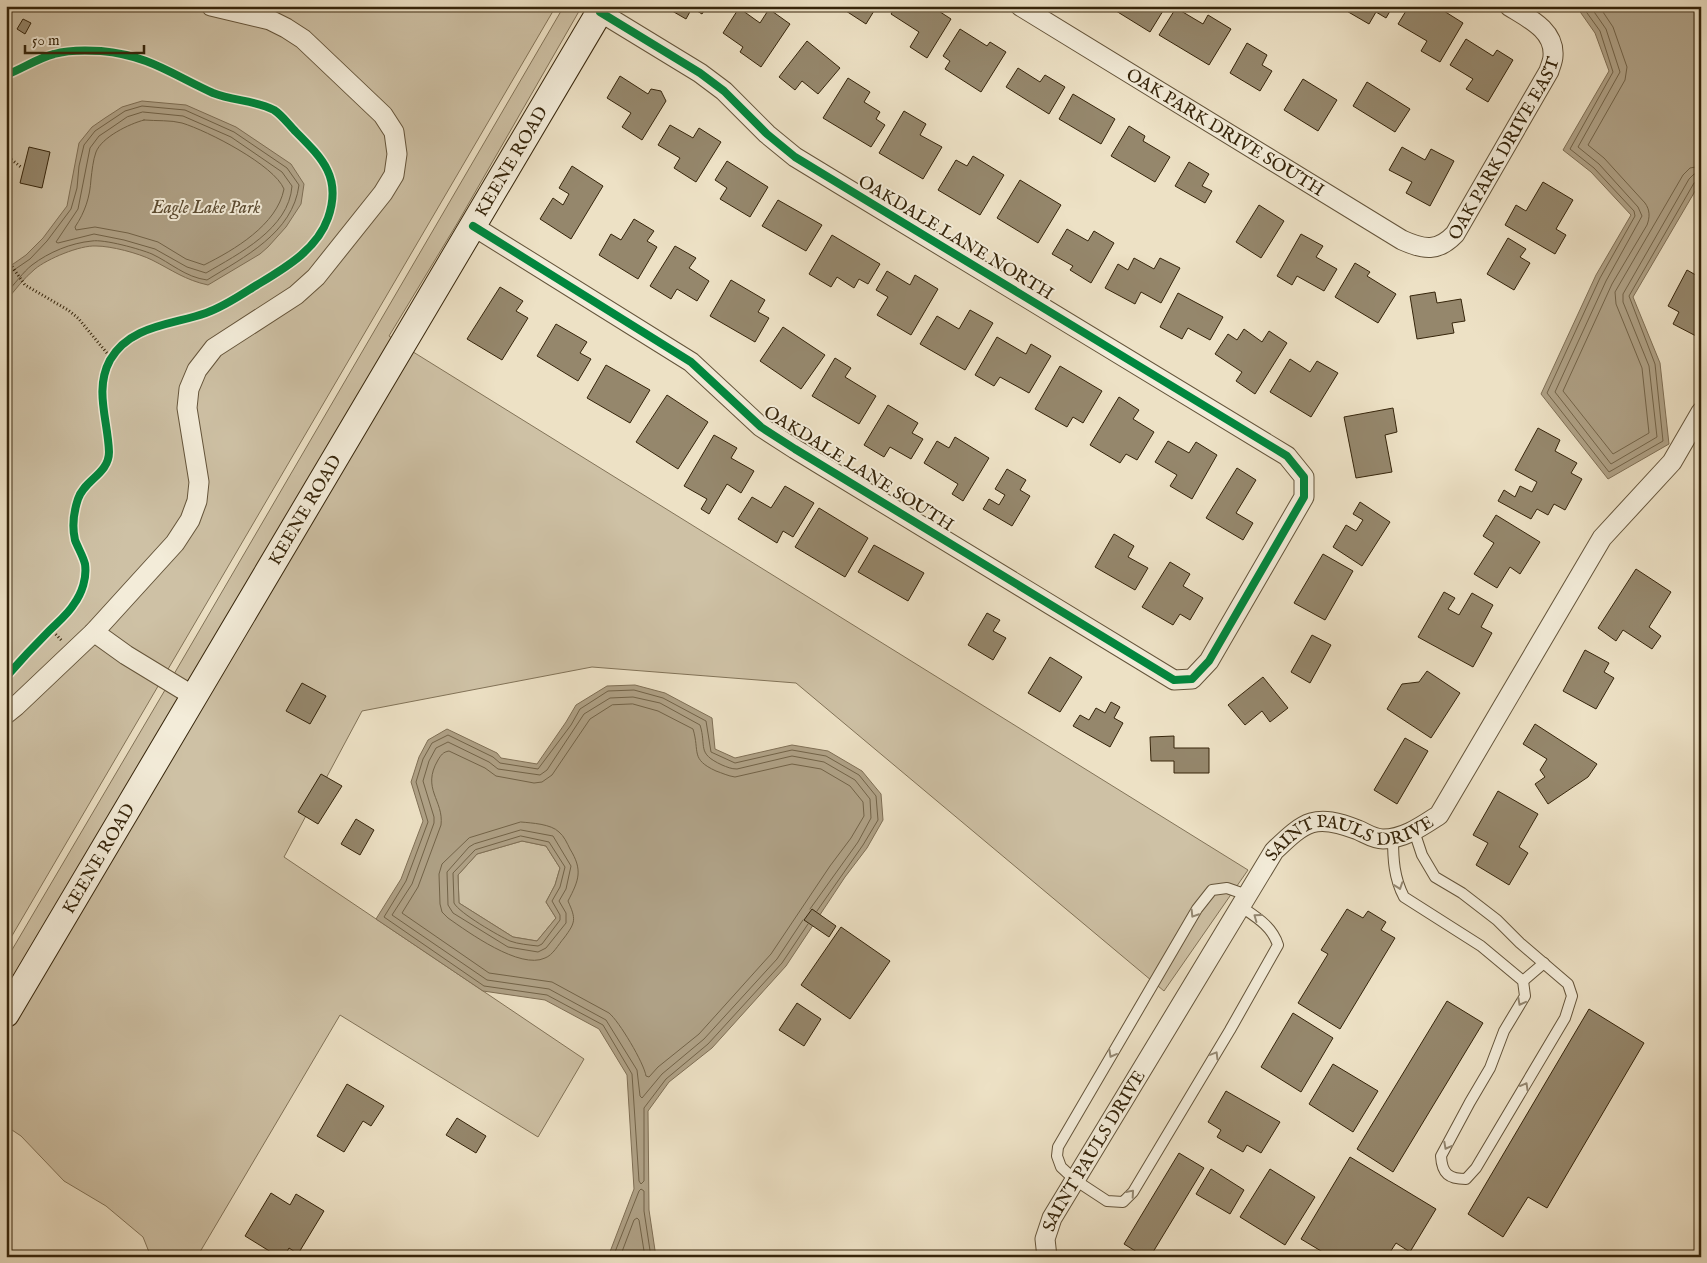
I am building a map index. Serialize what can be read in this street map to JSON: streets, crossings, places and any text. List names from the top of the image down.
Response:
{
  "streets": {
    "main road": ["KEENE ROAD"],
    "street": [
      "OAK PARK DRIVE SOUTH",
      "OAK PARK DRIVE EAST",
      "OAKDALE LANE NORTH",
      "OAKDALE LANE SOUTH",
      "SAINT PAULS DRIVE"
    ]
  },
  "crossings": [
    ["OAK PARK DRIVE SOUTH", "OAK PARK DRIVE EAST"],
    ["KEENE ROAD", "OAKDALE LANE NORTH"],
    ["KEENE ROAD", "OAKDALE LANE SOUTH"],
    ["OAKDALE LANE NORTH", "OAKDALE LANE SOUTH"]
  ],
  "parks": ["Eagle Lake Park"],
  "scale_bar": "50 m"
}
